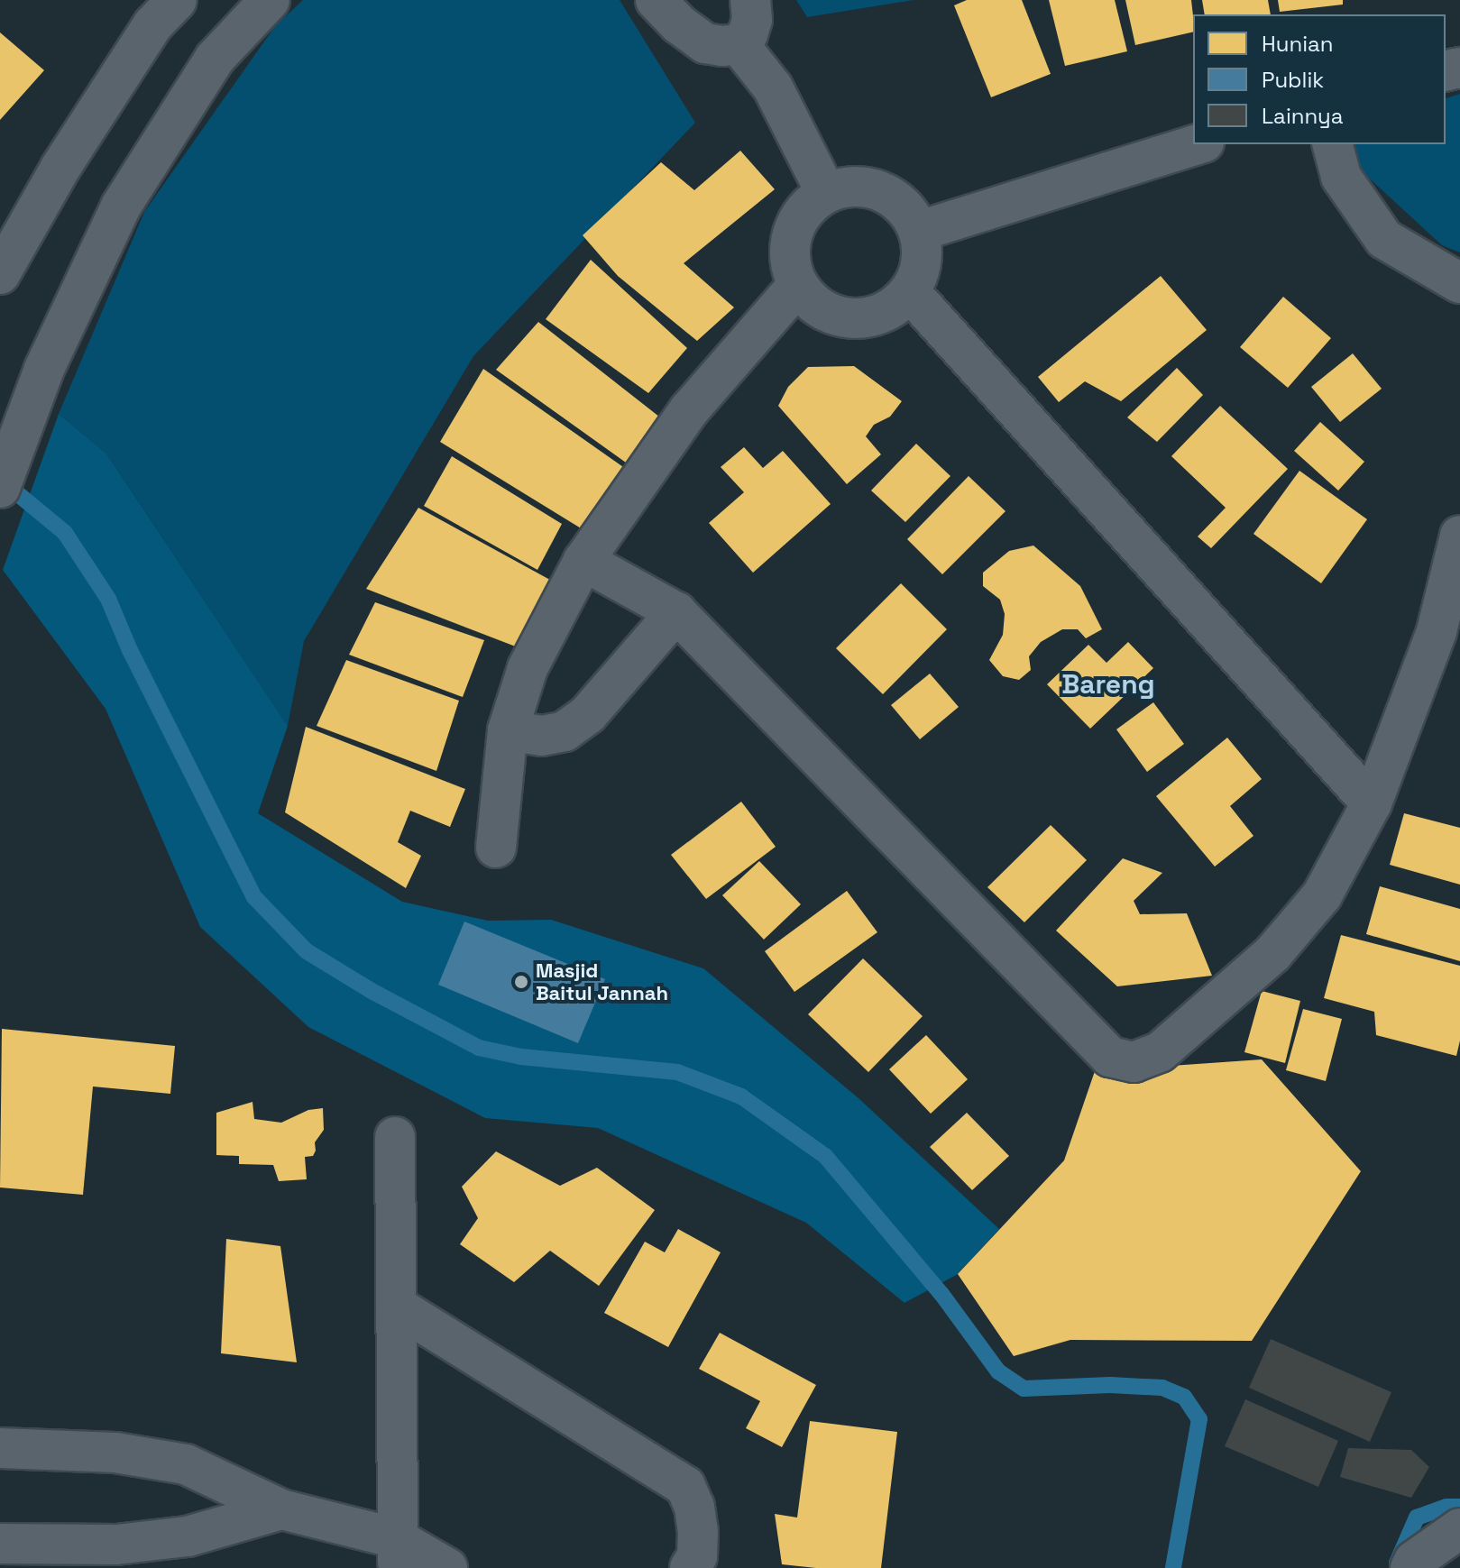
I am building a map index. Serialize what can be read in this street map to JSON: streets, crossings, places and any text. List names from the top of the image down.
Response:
{
  "districts": ["Bareng"],
  "places": ["Masjid Baitul Jannah"],
  "legend": ["Hunian", "Publik", "Lainnya"]
}
